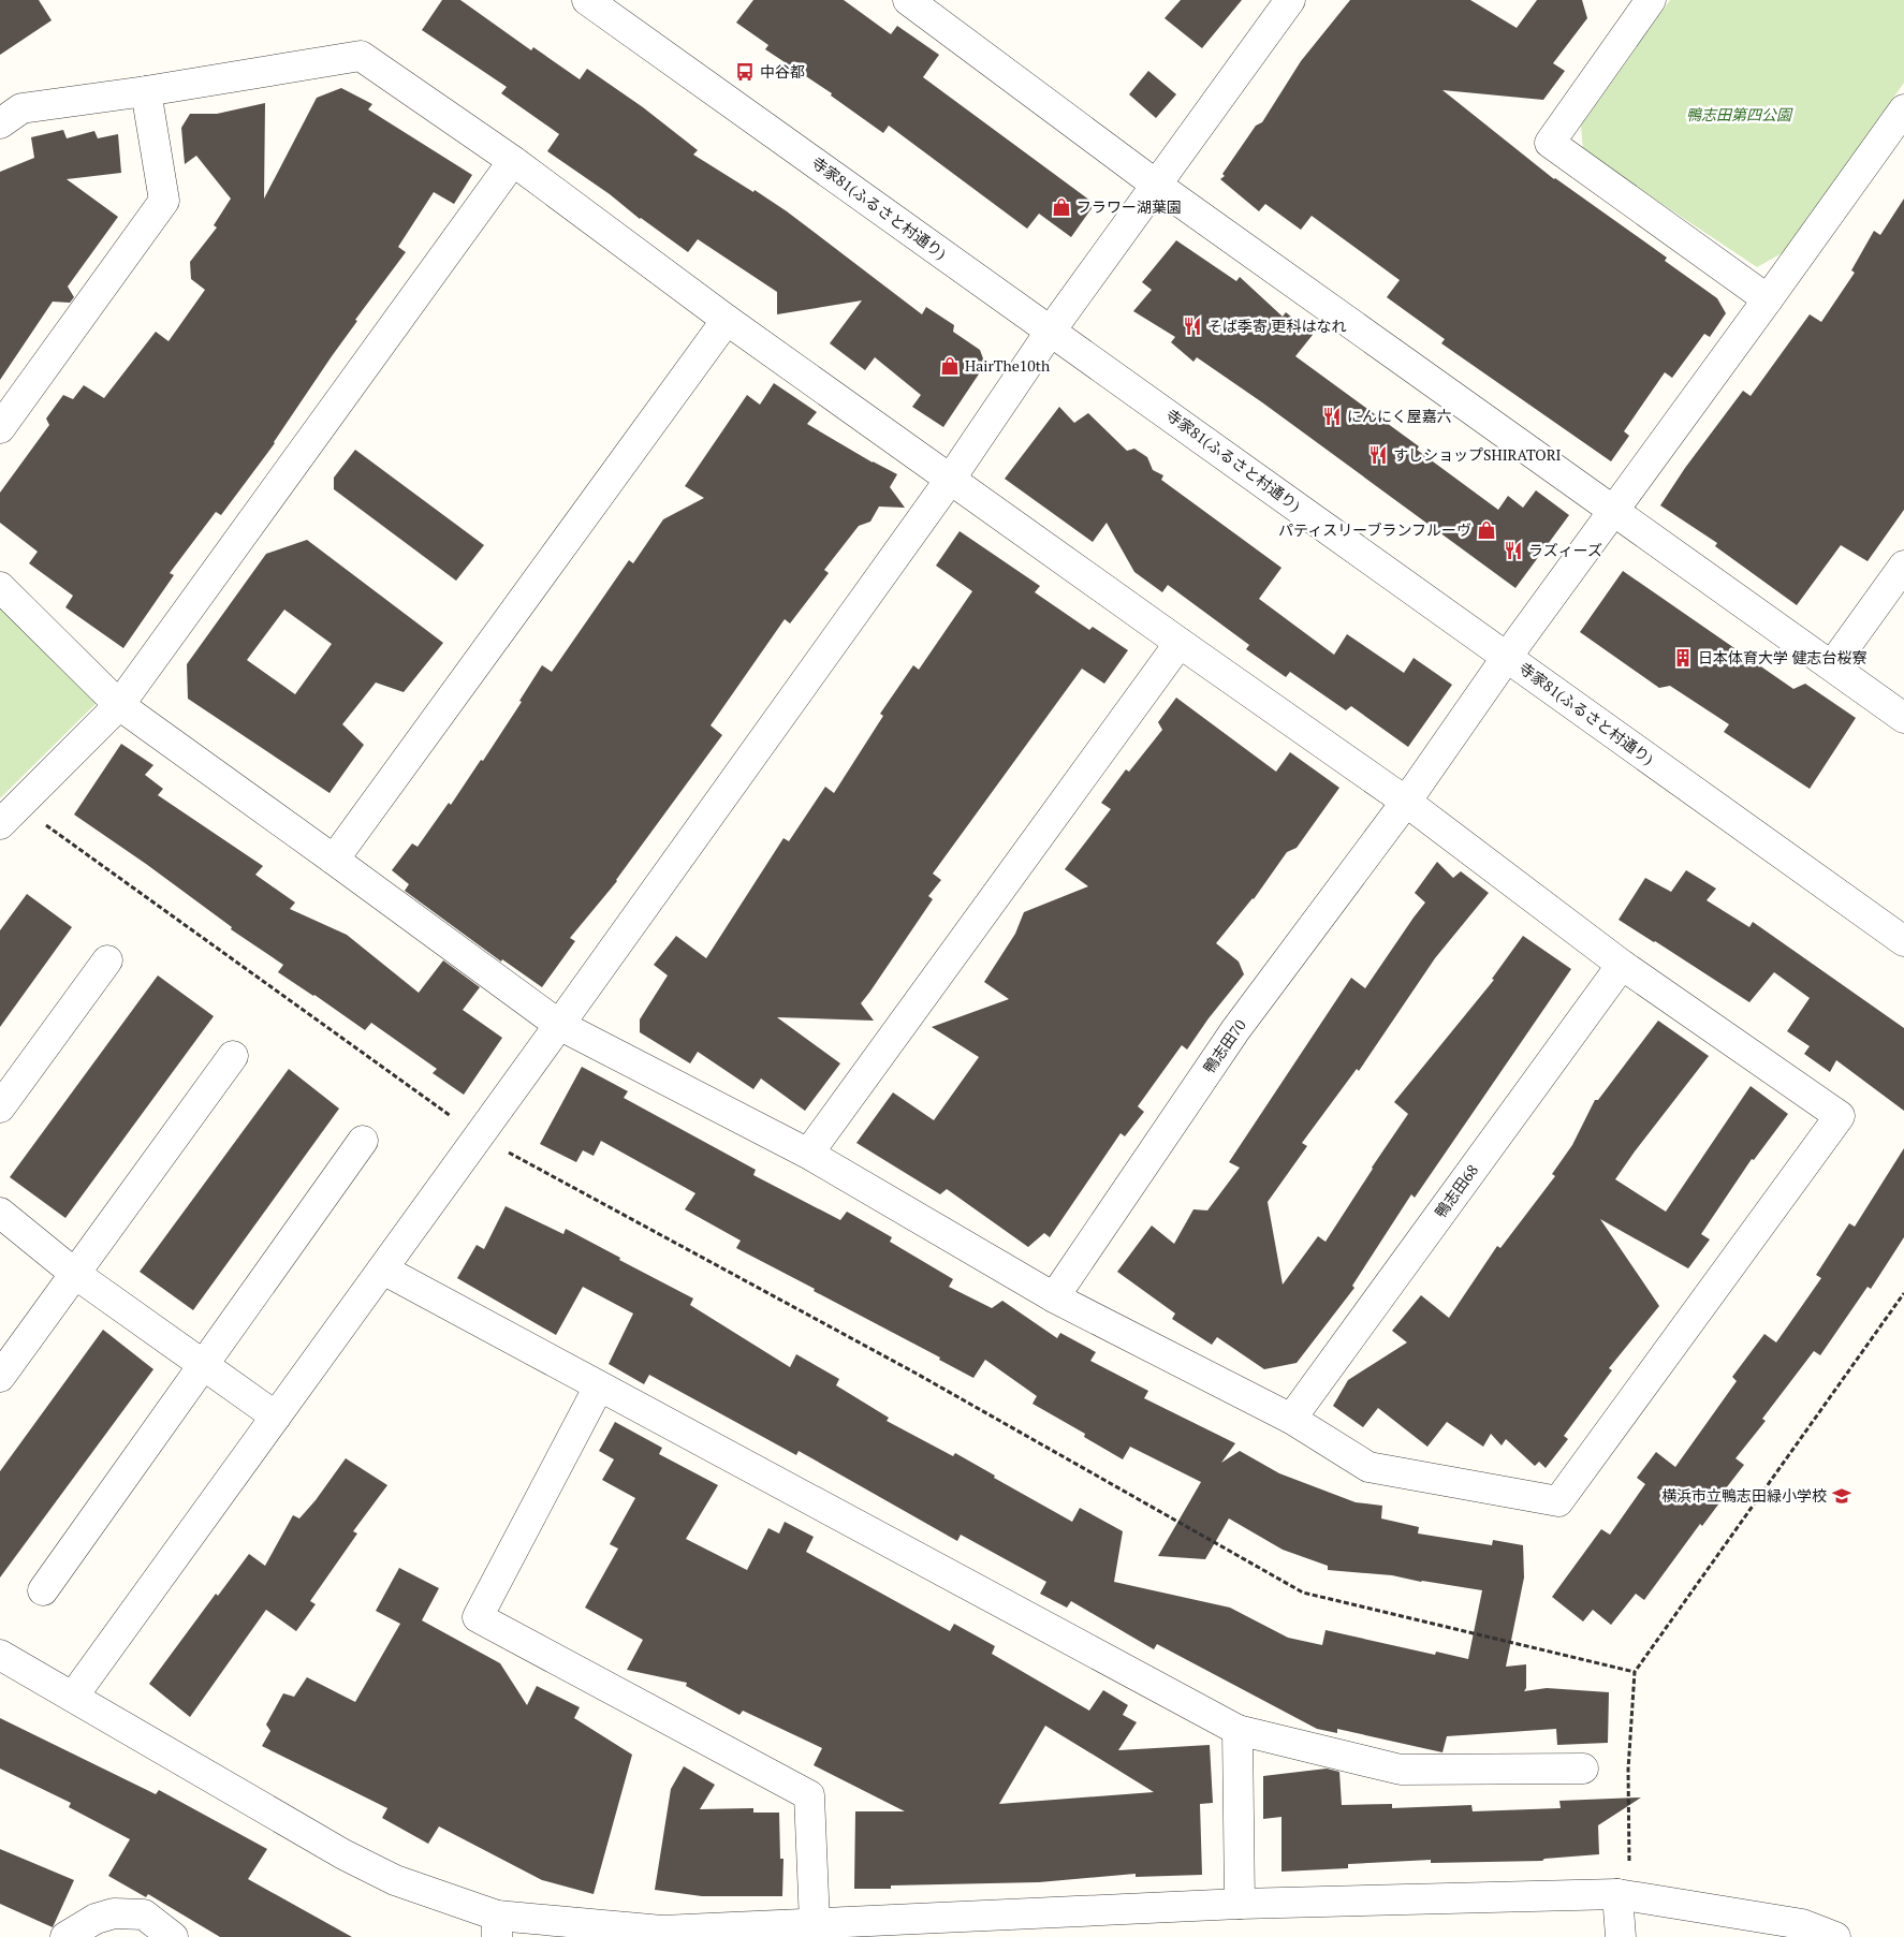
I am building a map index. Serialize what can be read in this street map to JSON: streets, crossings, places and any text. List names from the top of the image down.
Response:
{
  "streets": {
    "street": ["寺家81(ふるさと村通り)", "鴨志田70", "鴨志田68"]
  },
  "crossings": [
    ["寺家81(ふるさと村通り)", "鴨志田70"]
  ],
  "parks": ["鴨志田第四公園"],
  "places": {
    "bus stop": ["中谷都"],
    "shop": ["フラワー湖葉園", "HairThe10th", "パティスリーブランフルーヴ"],
    "restaurant": [
      "そば季寄 更科はなれ",
      "にんにく屋嘉六",
      "すしショップSHIRATORI",
      "ラズィーズ"
    ],
    "building": ["日本体育大学 健志台桜寮"],
    "school or university": ["横浜市立鴨志田緑小学校"]
  }
}
